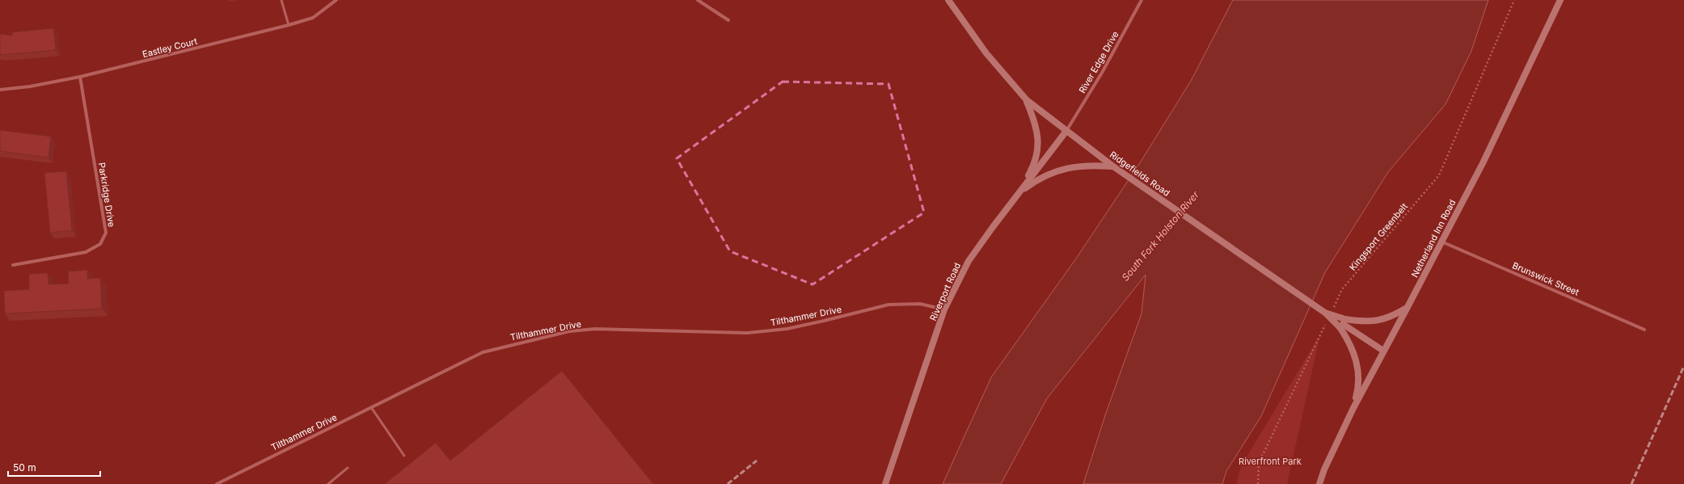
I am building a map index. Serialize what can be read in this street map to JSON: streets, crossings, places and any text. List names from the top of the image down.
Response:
{
  "streets": {
    "main road": ["Ridgefields Road", "Netherland Inn Road", "Riverport Road"],
    "street": [
      "Eastley Court",
      "River Edge Drive",
      "Parkridge Drive",
      "Brunswick Street",
      "Tilthammer Drive"
    ],
    "path": ["Kingsport Greenbelt"]
  },
  "crossings": [
    ["Eastley Court", "Parkridge Drive"],
    ["River Edge Drive", "Ridgefields Road"],
    ["River Edge Drive", "Riverport Road"],
    ["Ridgefields Road", "Kingsport Greenbelt"],
    ["Ridgefields Road", "Netherland Inn Road"],
    ["Ridgefields Road", "Riverport Road"],
    ["Netherland Inn Road", "Brunswick Street"],
    ["Riverport Road", "Tilthammer Drive"]
  ],
  "water": ["South Fork Holston River"],
  "parks": ["Riverfront Park"],
  "scale_bar": "50 m"
}
